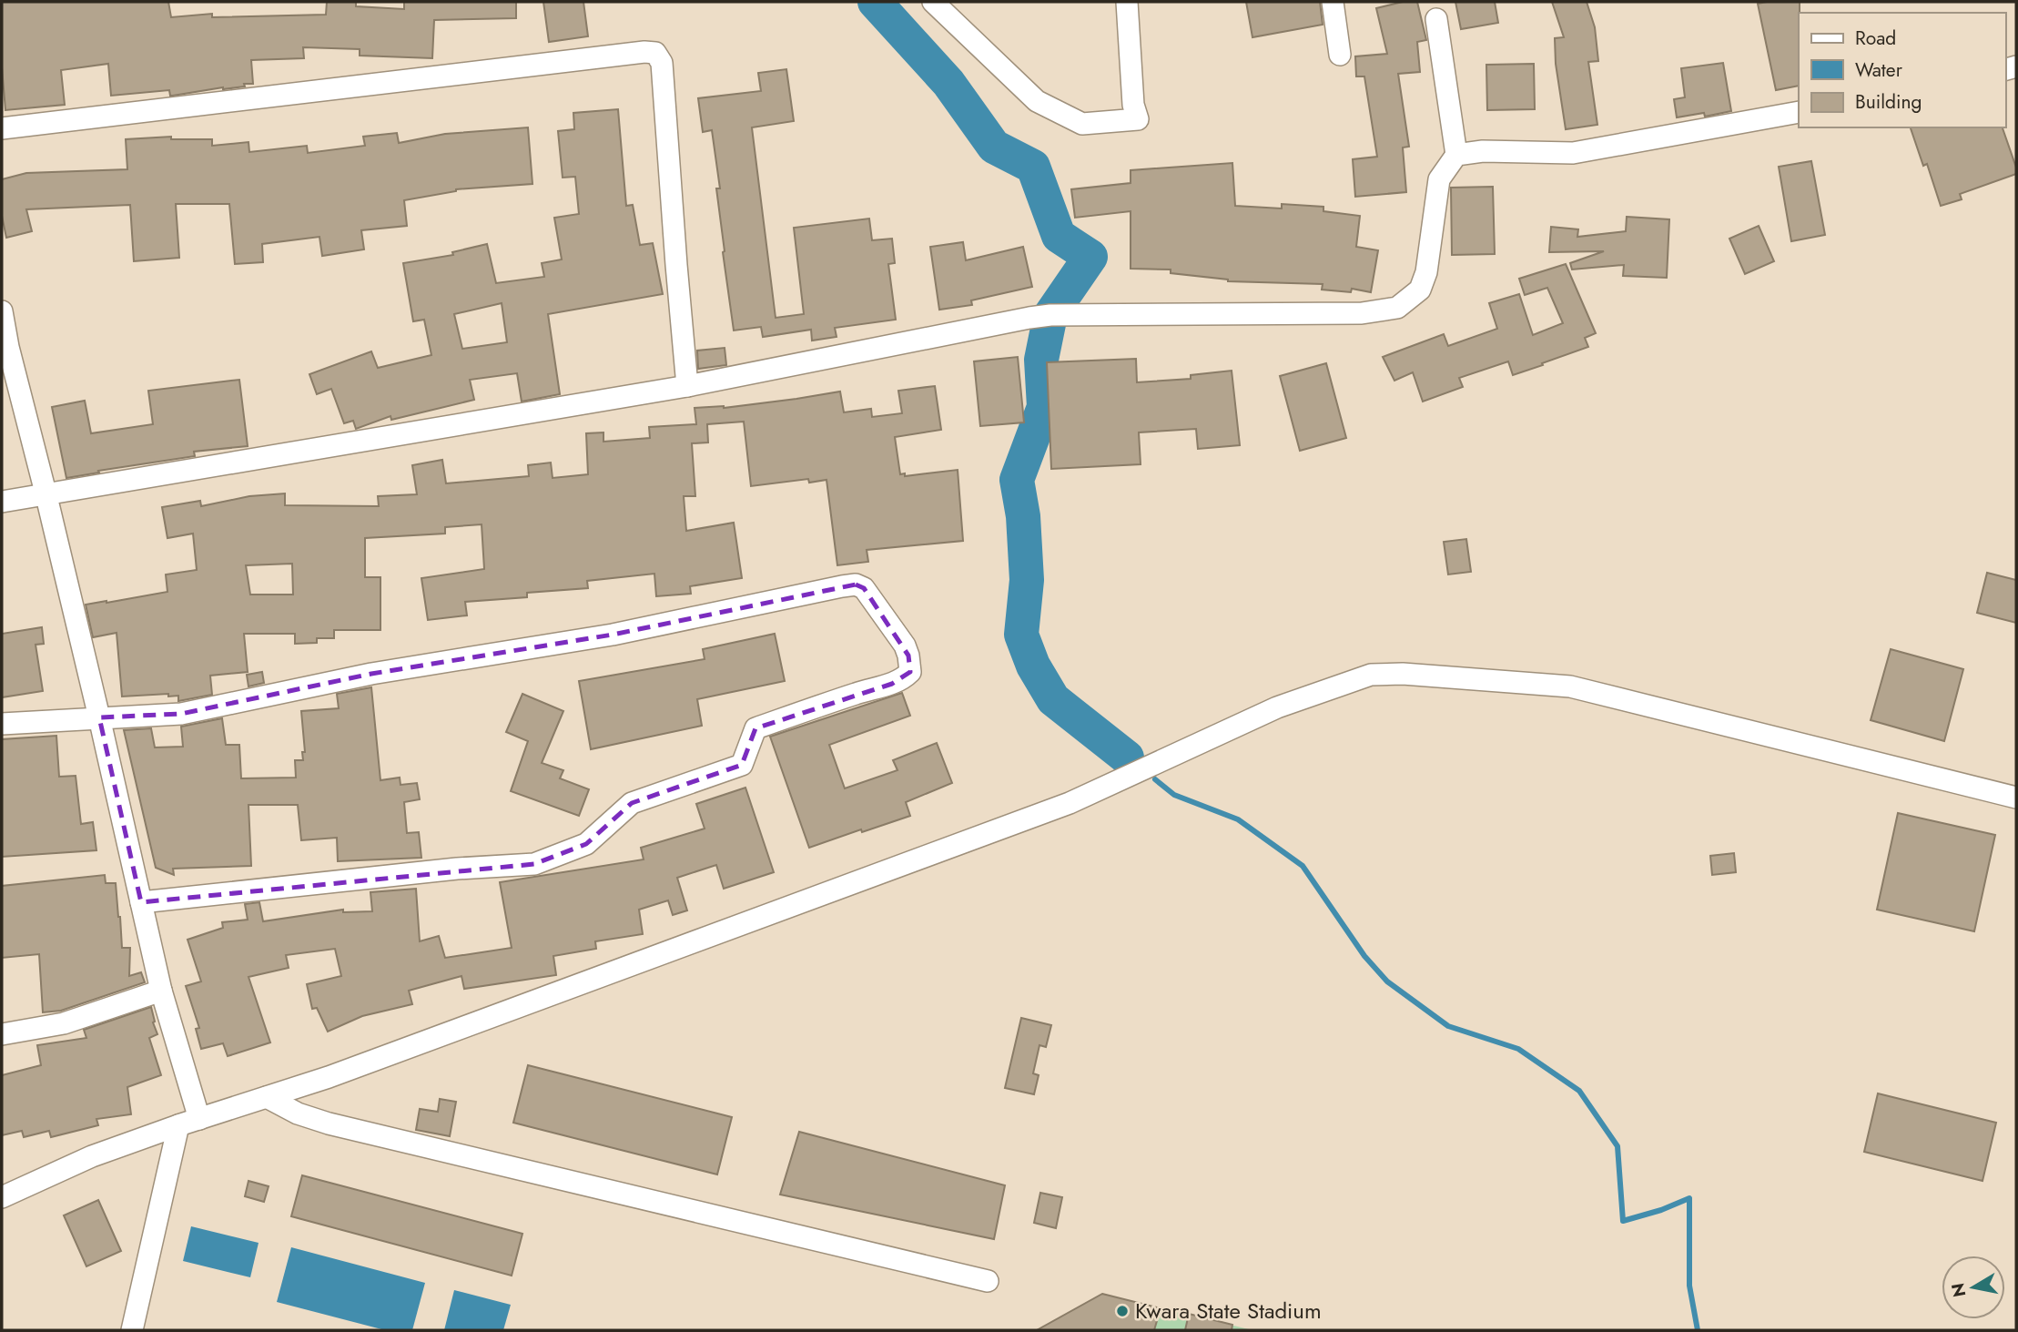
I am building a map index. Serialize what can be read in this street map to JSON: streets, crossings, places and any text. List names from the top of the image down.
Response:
{
  "places": ["Kwara State Stadium"],
  "legend": ["Road", "Water", "Building"],
  "north": "left"
}
